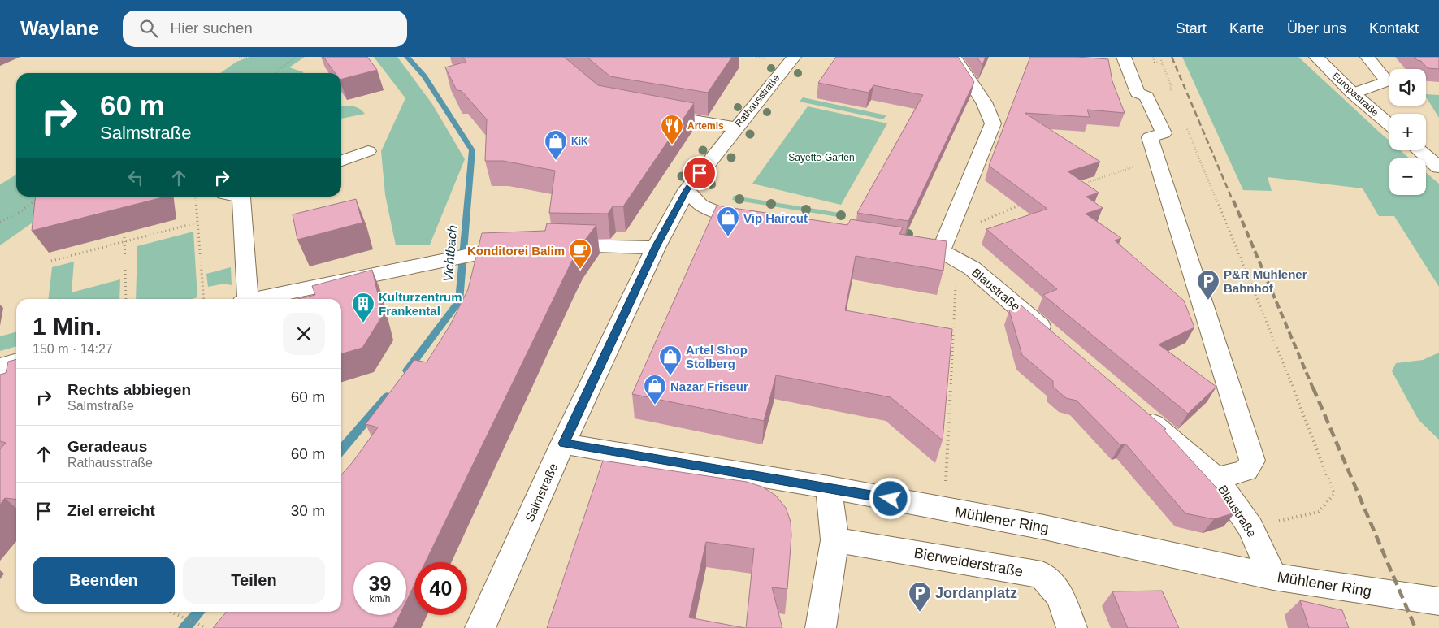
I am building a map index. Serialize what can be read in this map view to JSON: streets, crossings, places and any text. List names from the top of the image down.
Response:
{
  "streets": {
    "street": [
      "Europastraße",
      "Rathausstraße",
      "Blaustraße",
      "Salmstraße",
      "Mühlener Ring",
      "Bierweiderstraße"
    ]
  },
  "crossings": [
    ["Rathausstraße", "Salmstraße"],
    ["Blaustraße", "Mühlener Ring"],
    ["Salmstraße", "Mühlener Ring"]
  ],
  "water": ["Vichtbach"],
  "parks": ["Sayette-Garten"],
  "places": {
    "restaurant": ["Artemis"],
    "shop": [
      "KiK",
      "Vip Haircut",
      "Artel Shop Stolberg",
      "Nazar Friseur"
    ],
    "cafe": ["Konditorei Balim"],
    "parking": ["P&R Mühlener Bahnhof", "Jordanplatz"],
    "building": ["Kulturzentrum Frankental"]
  },
  "page": {
    "header": "Waylane",
    "search": "Hier suchen",
    "nav": [
      "Start",
      "Karte",
      "Über uns",
      "Kontakt"
    ],
    "map_buttons": ["+", "−"],
    "turn": ["60 m", "Salmstraße"],
    "heading": ["1 Min.", "150 m · 14:27"],
    "list": [
      {
        "name": "Rechts abbiegen",
        "note": "Salmstraße",
        "value": "60 m"
      },
      {
        "name": "Geradeaus",
        "note": "Rathausstraße",
        "value": "60 m"
      },
      {
        "name": "Ziel erreicht",
        "value": "30 m"
      }
    ],
    "buttons": ["Beenden", "Teilen"],
    "speed": "39 km/h",
    "limit": "40"
  }
}
